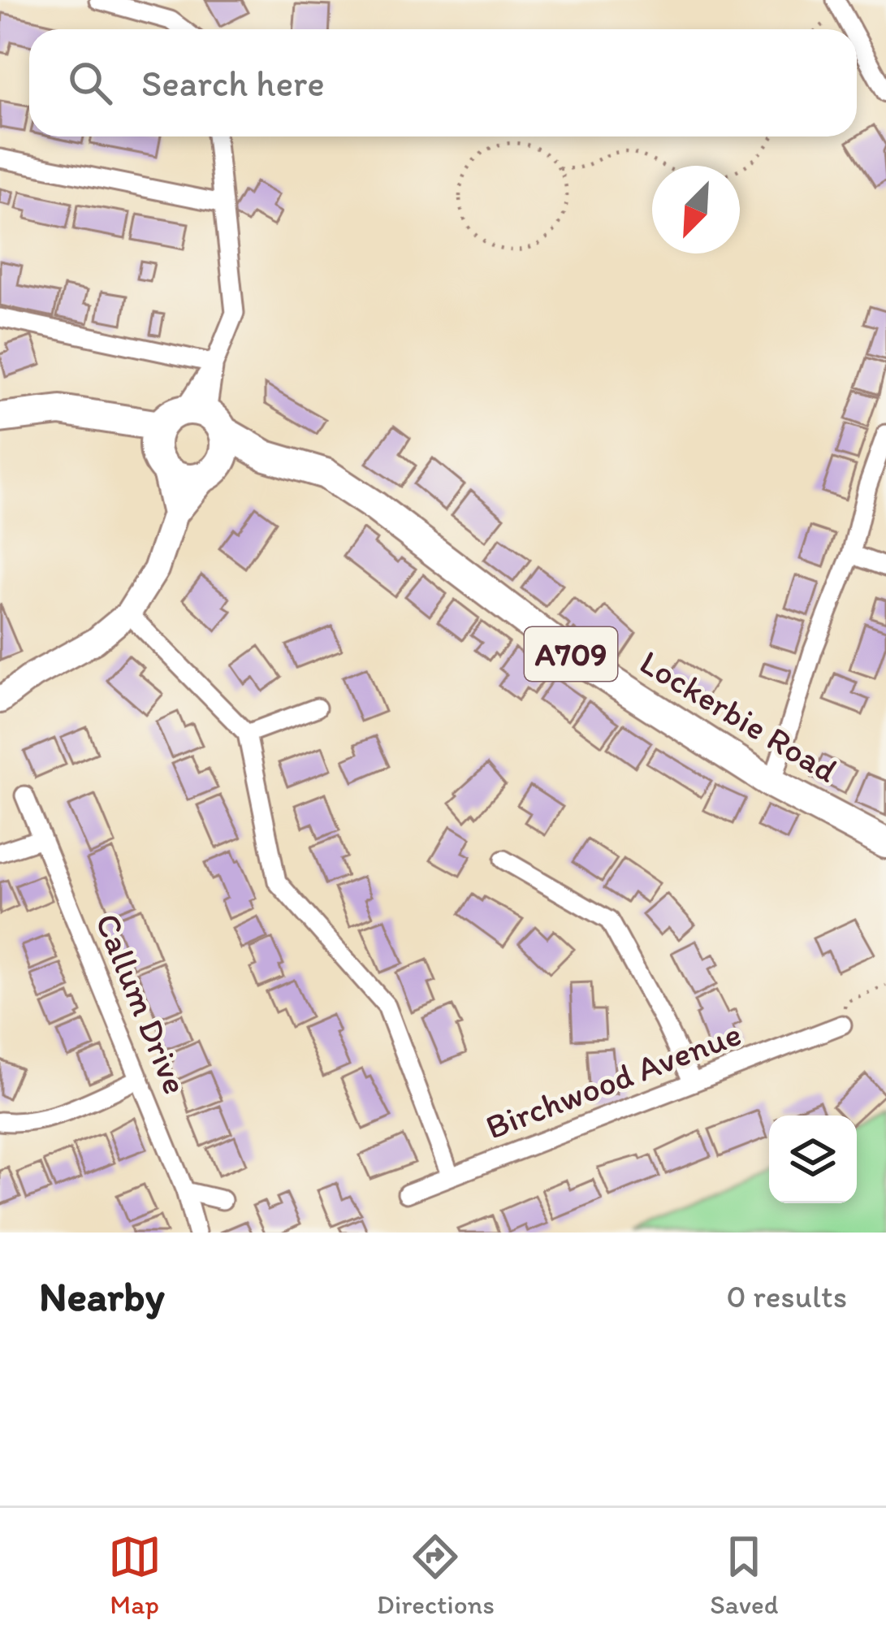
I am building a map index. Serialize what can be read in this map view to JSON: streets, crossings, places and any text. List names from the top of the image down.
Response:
{
  "streets": {
    "main road": ["A709", "Lockerbie Road"],
    "street": ["Callum Drive", "Birchwood Avenue"]
  },
  "crossings": [
    ["A709", "Lockerbie Road"]
  ],
  "north": "bottom left",
  "page": {
    "search": "Search here",
    "heading": ["Nearby", "0 results"],
    "nav": ["Map", "Directions", "Saved"]
  }
}
